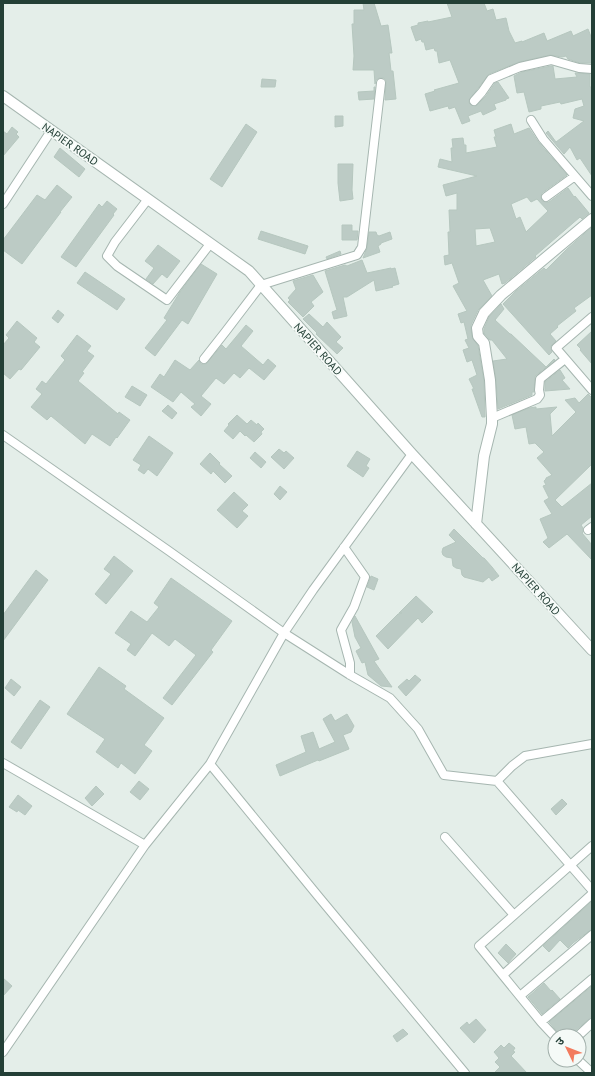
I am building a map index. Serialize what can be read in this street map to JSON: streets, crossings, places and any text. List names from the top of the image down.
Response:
{
  "streets": {
    "street": ["NAPIER ROAD"]
  },
  "north": "top left"
}
